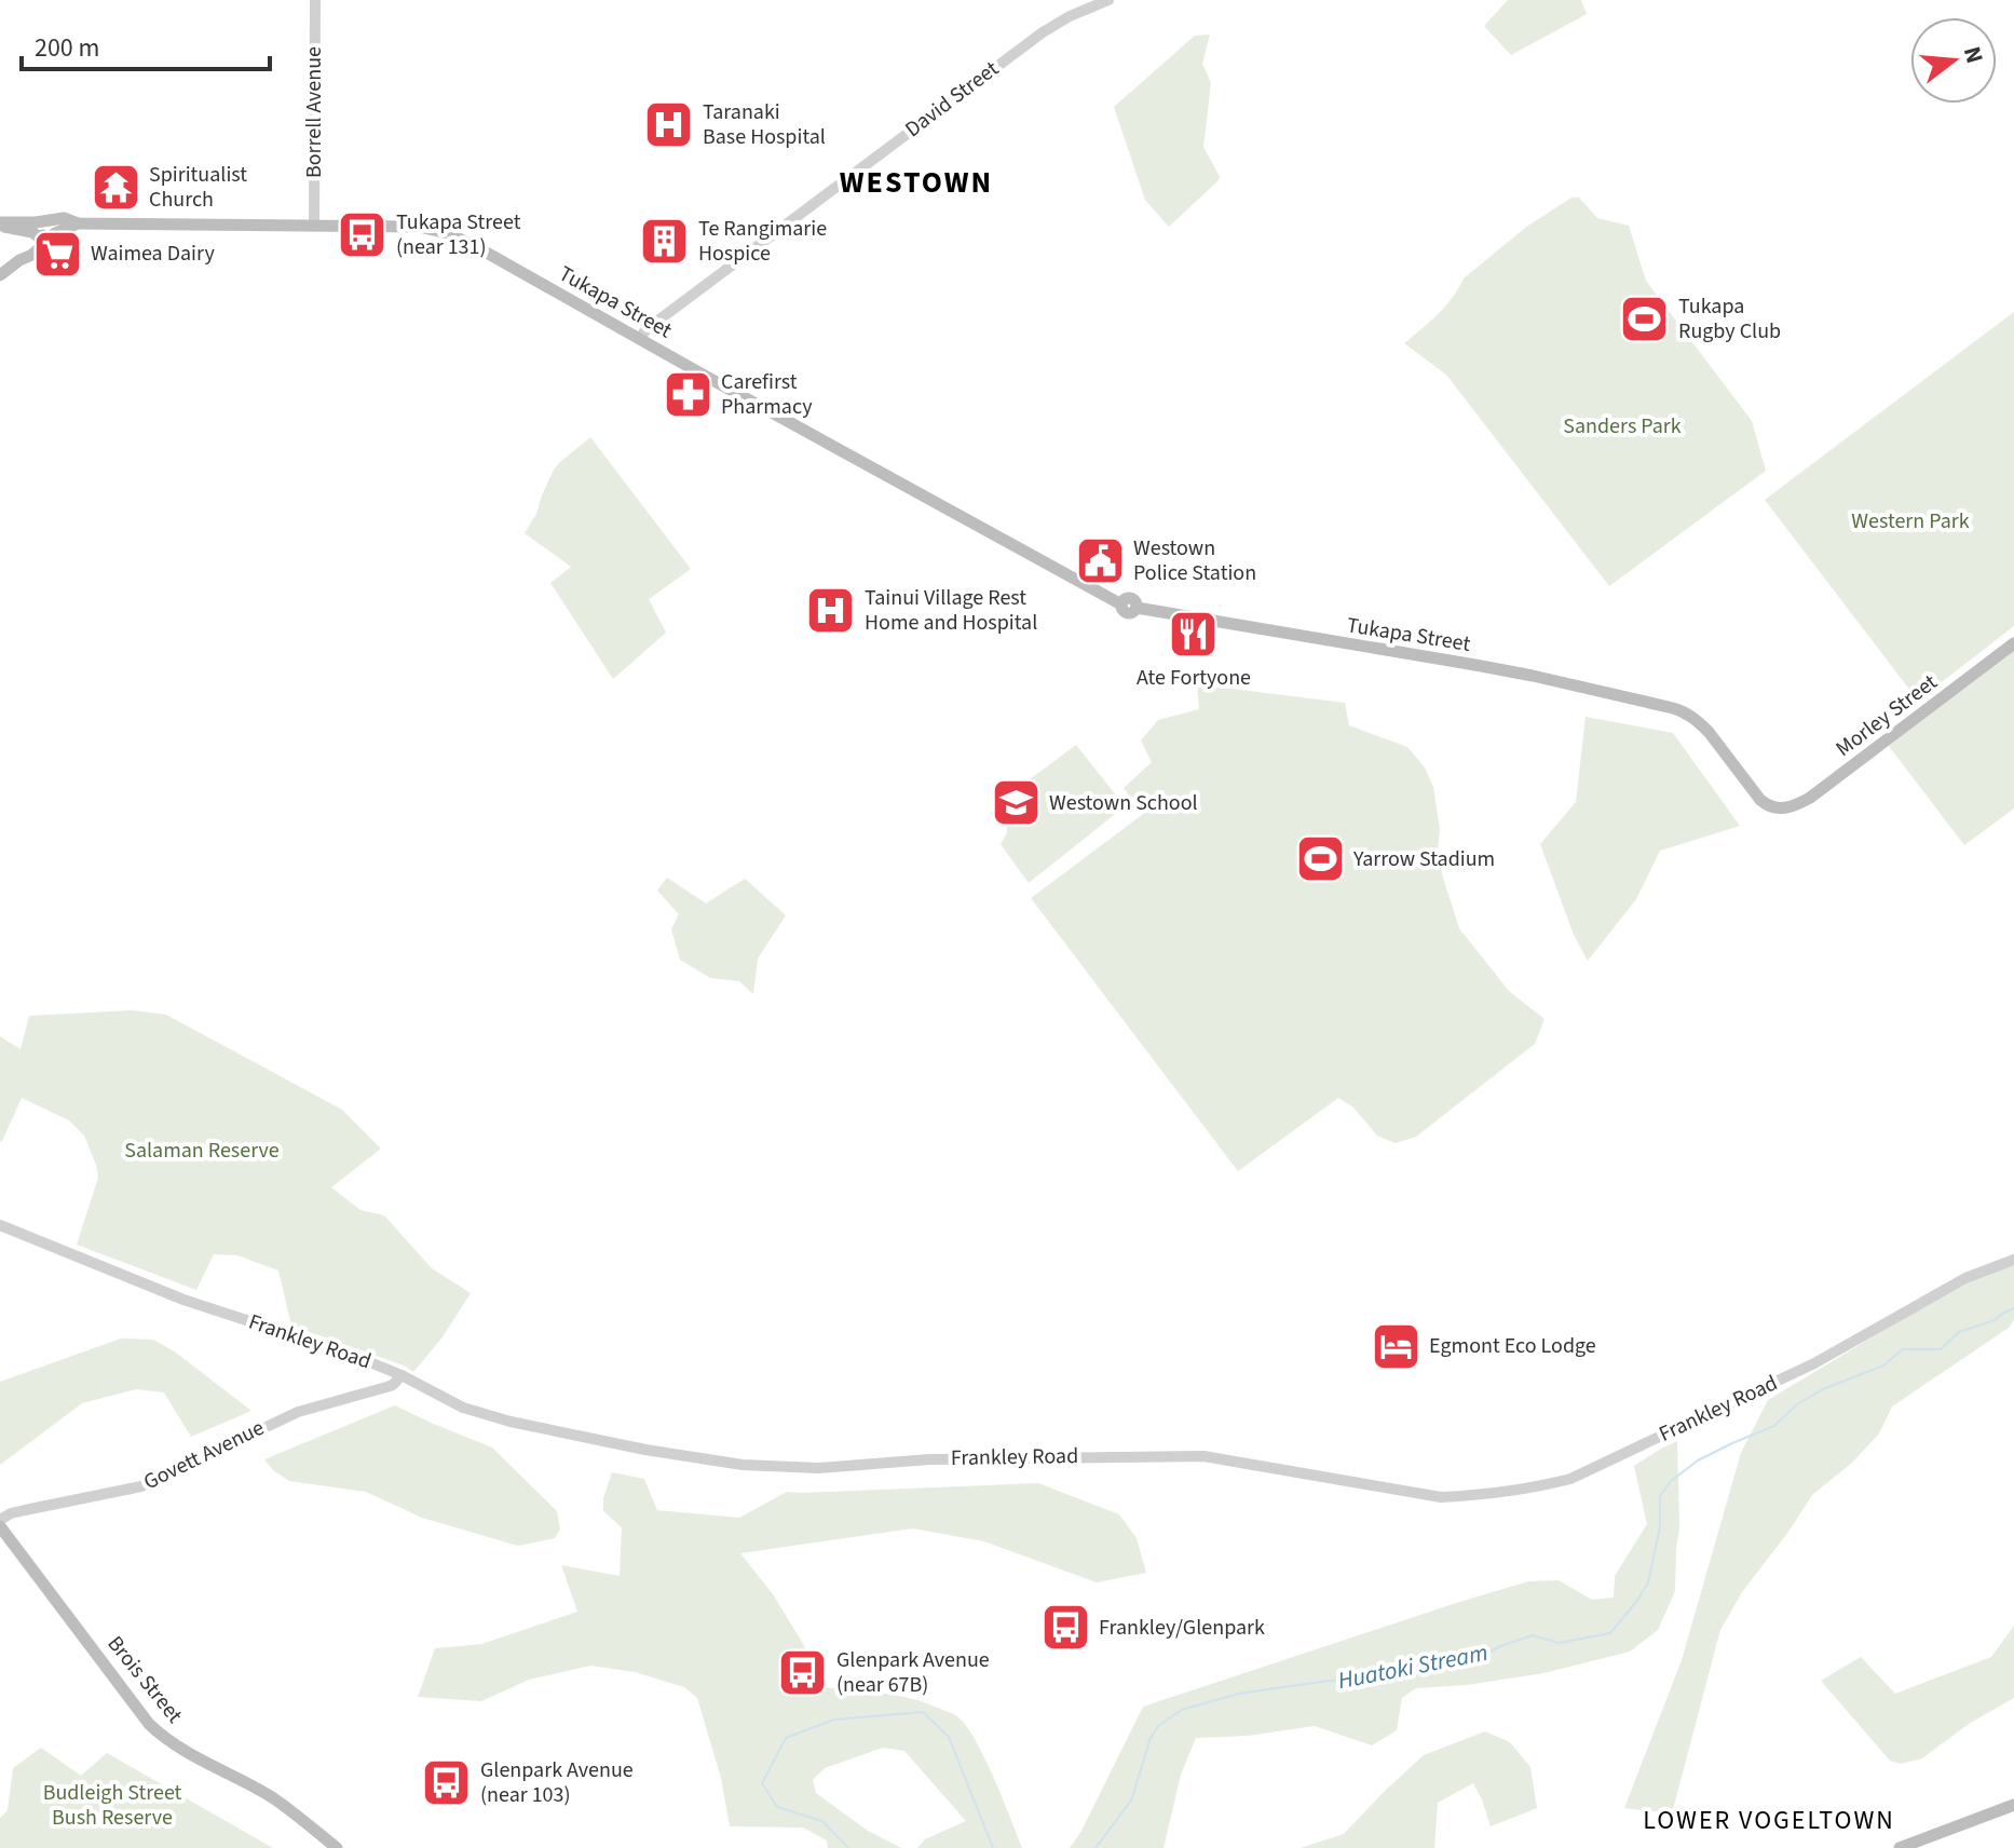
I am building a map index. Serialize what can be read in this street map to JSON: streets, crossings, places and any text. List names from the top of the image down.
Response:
{
  "streets": {
    "main road": ["Tukapa Street", "Morley Street", "Brois Street"],
    "street": [
      "David Street",
      "Borrell Avenue",
      "Frankley Road",
      "Govett Avenue"
    ]
  },
  "crossings": [
    ["David Street", "Tukapa Street"],
    ["Borrell Avenue", "Tukapa Street"],
    ["Tukapa Street", "Morley Street"],
    ["Frankley Road", "Govett Avenue"]
  ],
  "districts": ["WESTOWN", "LOWER VOGELTOWN"],
  "water": ["Huatoki Stream"],
  "parks": [
    "Sanders Park",
    "Western Park",
    "Salaman Reserve",
    "Budleigh Street Bush Reserve"
  ],
  "places": {
    "hospital": ["Taranaki Base Hospital", "Tainui Village Rest Home and Hospital"],
    "temple": ["Spiritualist Church"],
    "bus stop": [
      "Tukapa Street (near 131)",
      "Frankley/Glenpark",
      "Glenpark Avenue (near 67B)",
      "Glenpark Avenue (near 103)"
    ],
    "building": ["Te Rangimarie Hospice"],
    "supermarket": ["Waimea Dairy"],
    "sports": ["Tukapa Rugby Club", "Yarrow Stadium"],
    "pharmacy": ["Carefirst Pharmacy"],
    "public building": ["Westown Police Station"],
    "restaurant": ["Ate Fortyone"],
    "school or university": ["Westown School"],
    "hotel": ["Egmont Eco Lodge"]
  },
  "scale_bar": "200 m",
  "north": "right"
}
